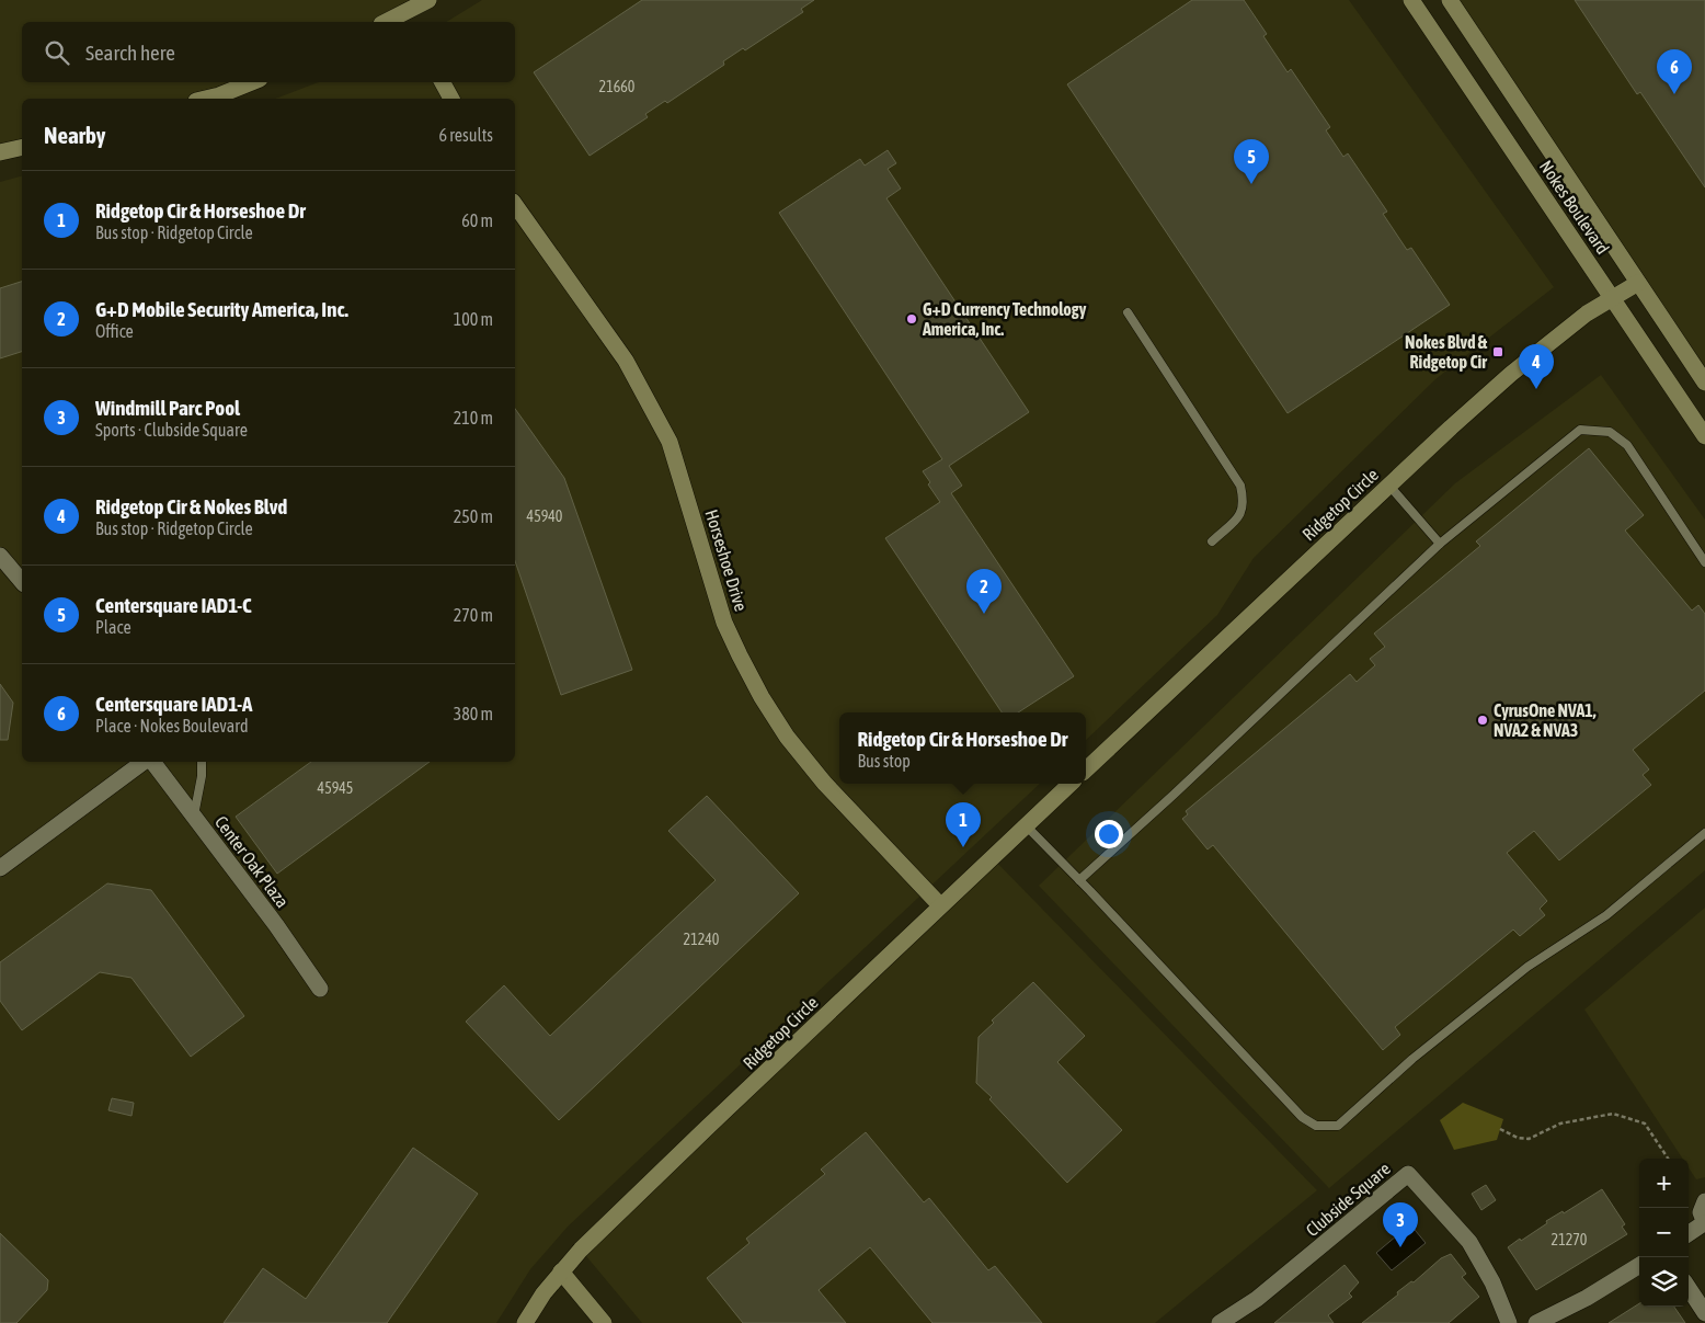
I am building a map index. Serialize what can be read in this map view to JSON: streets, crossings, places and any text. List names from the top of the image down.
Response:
{
  "streets": {
    "street": [
      "Nokes Boulevard",
      "Ridgetop Circle",
      "Horseshoe Drive",
      "Center Oak Plaza",
      "Clubside Square"
    ]
  },
  "crossings": [
    ["Nokes Boulevard", "Ridgetop Circle"],
    ["Ridgetop Circle", "Horseshoe Drive"]
  ],
  "places": {
    "other": ["G+D Currency Technology America, Inc.", "CyrusOne NVA1, NVA2 & NVA3"],
    "transit": ["Nokes Blvd & Ridgetop Cir"]
  },
  "house_numbers": [
    "21660",
    "45940",
    "45945",
    "21240",
    "21270"
  ],
  "page": {
    "search": "Search here",
    "pins": [
      "6",
      "5",
      "4",
      "2",
      "1",
      "3"
    ],
    "heading": ["Nearby", "6 results"],
    "list": [
      {
        "mark": "1",
        "name": "Ridgetop Cir & Horseshoe Dr",
        "note": "Bus stop · Ridgetop Circle",
        "value": "60 m"
      },
      {
        "mark": "2",
        "name": "G+D Mobile Security America, Inc.",
        "note": "Office",
        "value": "100 m"
      },
      {
        "mark": "3",
        "name": "Windmill Parc Pool",
        "note": "Sports · Clubside Square",
        "value": "210 m"
      },
      {
        "mark": "4",
        "name": "Ridgetop Cir & Nokes Blvd",
        "note": "Bus stop · Ridgetop Circle",
        "value": "250 m"
      },
      {
        "mark": "5",
        "name": "Centersquare IAD1-C",
        "note": "Place",
        "value": "270 m"
      },
      {
        "mark": "6",
        "name": "Centersquare IAD1-A",
        "note": "Place · Nokes Boulevard",
        "value": "380 m"
      }
    ],
    "popup": ["Ridgetop Cir & Horseshoe Dr", "Bus stop"],
    "map_buttons": ["+", "−"]
  }
}
